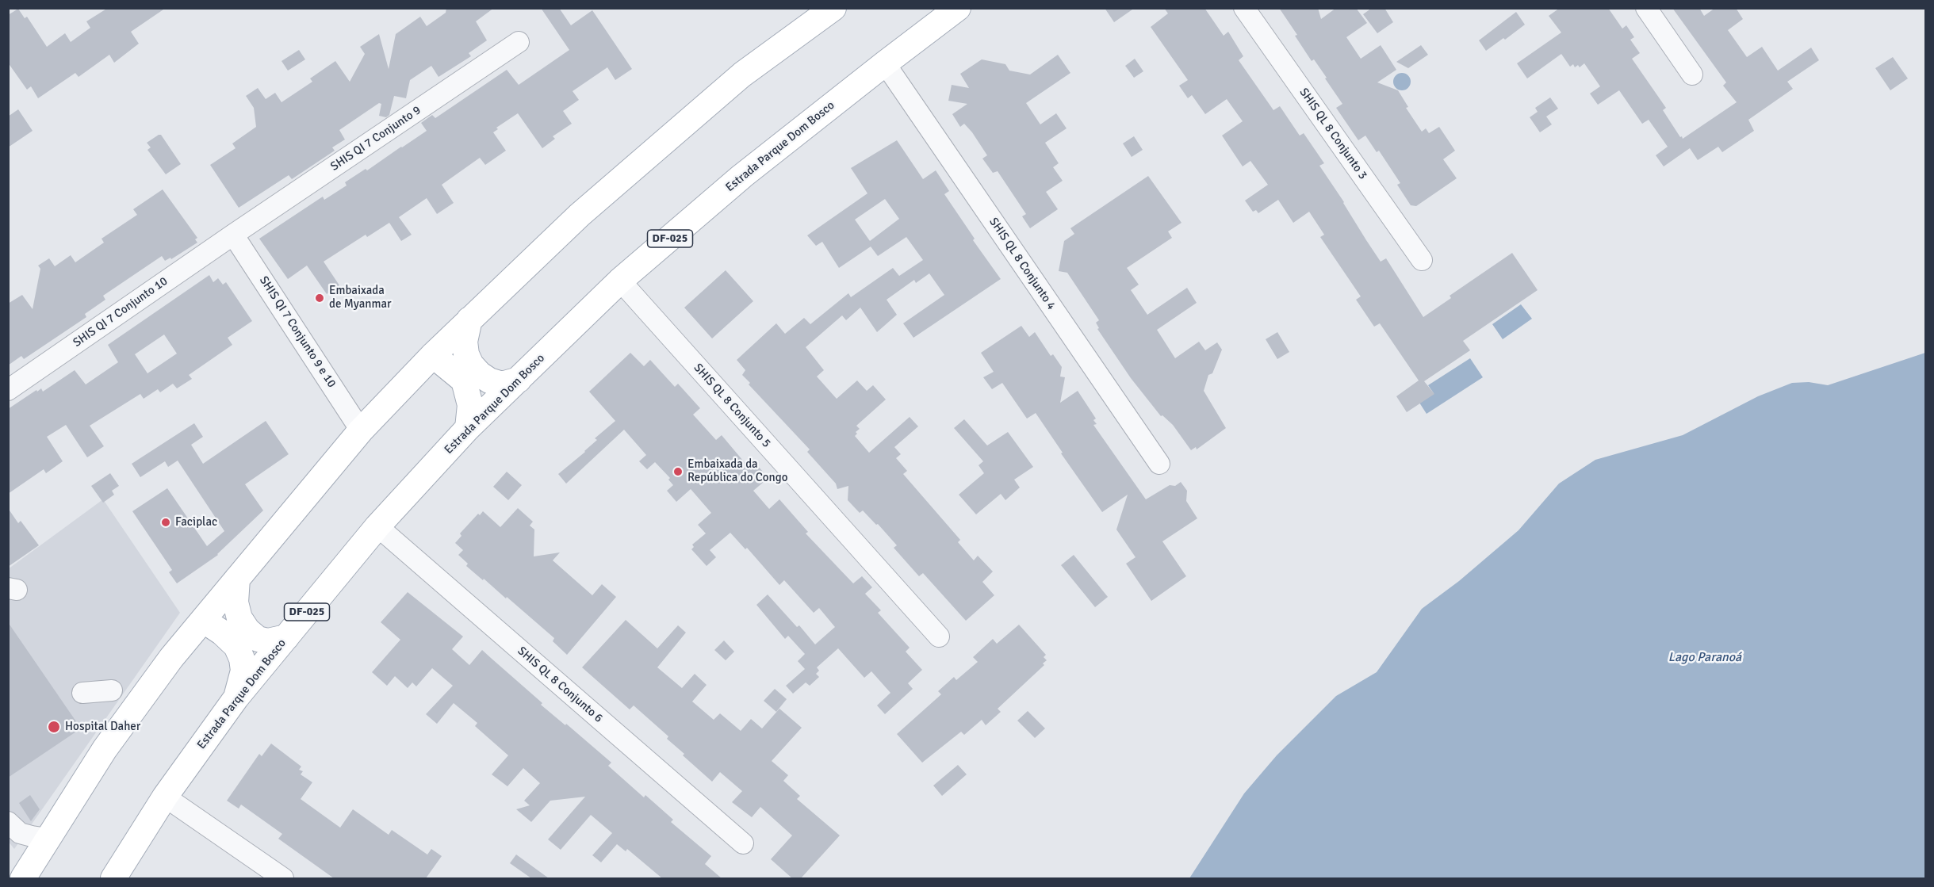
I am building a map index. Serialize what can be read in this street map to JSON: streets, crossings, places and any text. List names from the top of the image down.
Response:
{
  "streets": {
    "main road": ["Estrada Parque Dom Bosco", "DF-025"],
    "street": [
      "SHIS QL 8 Conjunto 3",
      "SHIS QI 7 Conjunto 9",
      "SHIS QL 8 Conjunto 4",
      "SHIS QI 7 Conjunto 10",
      "SHIS QI 7 Conjunto 9 e 10",
      "SHIS QL 8 Conjunto 5",
      "SHIS QL 8 Conjunto 6"
    ]
  },
  "crossings": [
    ["SHIS QI 7 Conjunto 9", "SHIS QI 7 Conjunto 10"],
    ["SHIS QI 7 Conjunto 9", "SHIS QI 7 Conjunto 9 e 10"],
    ["Estrada Parque Dom Bosco", "SHIS QL 8 Conjunto 4"],
    ["Estrada Parque Dom Bosco", "SHIS QL 8 Conjunto 5"],
    ["Estrada Parque Dom Bosco", "SHIS QL 8 Conjunto 6"],
    ["SHIS QI 7 Conjunto 10", "SHIS QI 7 Conjunto 9 e 10"]
  ],
  "water": ["Lago Paranoá"],
  "places": [
    "Embaixada de Myanmar",
    "Embaixada da República do Congo",
    "Faciplac",
    "Hospital Daher"
  ]
}
